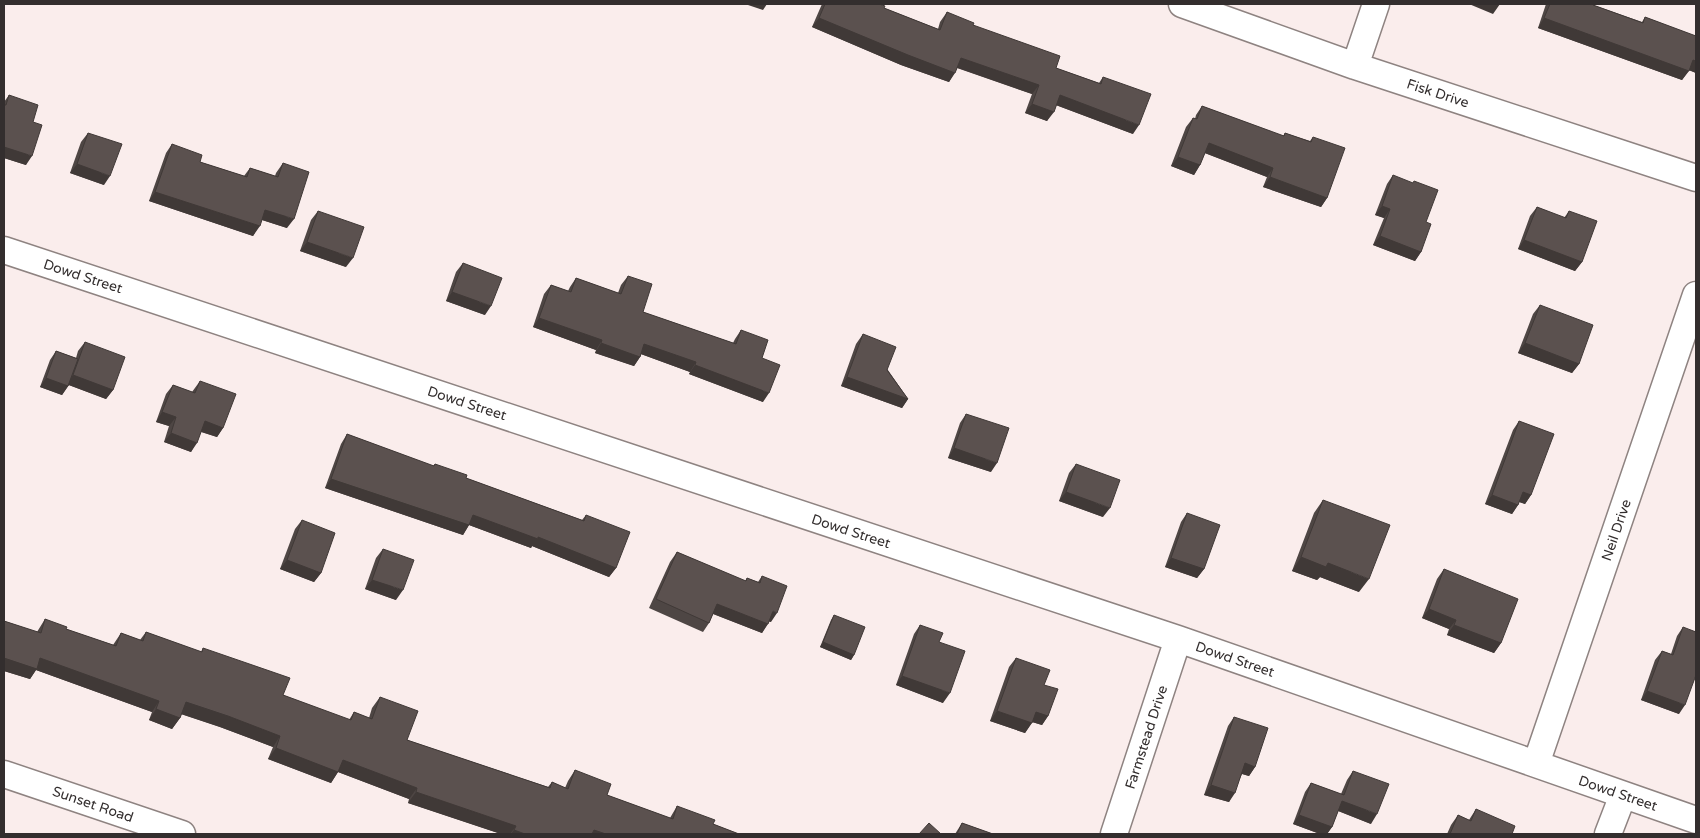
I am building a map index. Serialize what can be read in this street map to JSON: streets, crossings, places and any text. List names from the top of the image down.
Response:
{
  "streets": {
    "street": [
      "Fisk Drive",
      "Dowd Street",
      "Neil Drive",
      "Farmstead Drive",
      "Sunset Road"
    ]
  },
  "crossings": [
    ["Dowd Street", "Neil Drive"],
    ["Dowd Street", "Farmstead Drive"]
  ]
}
